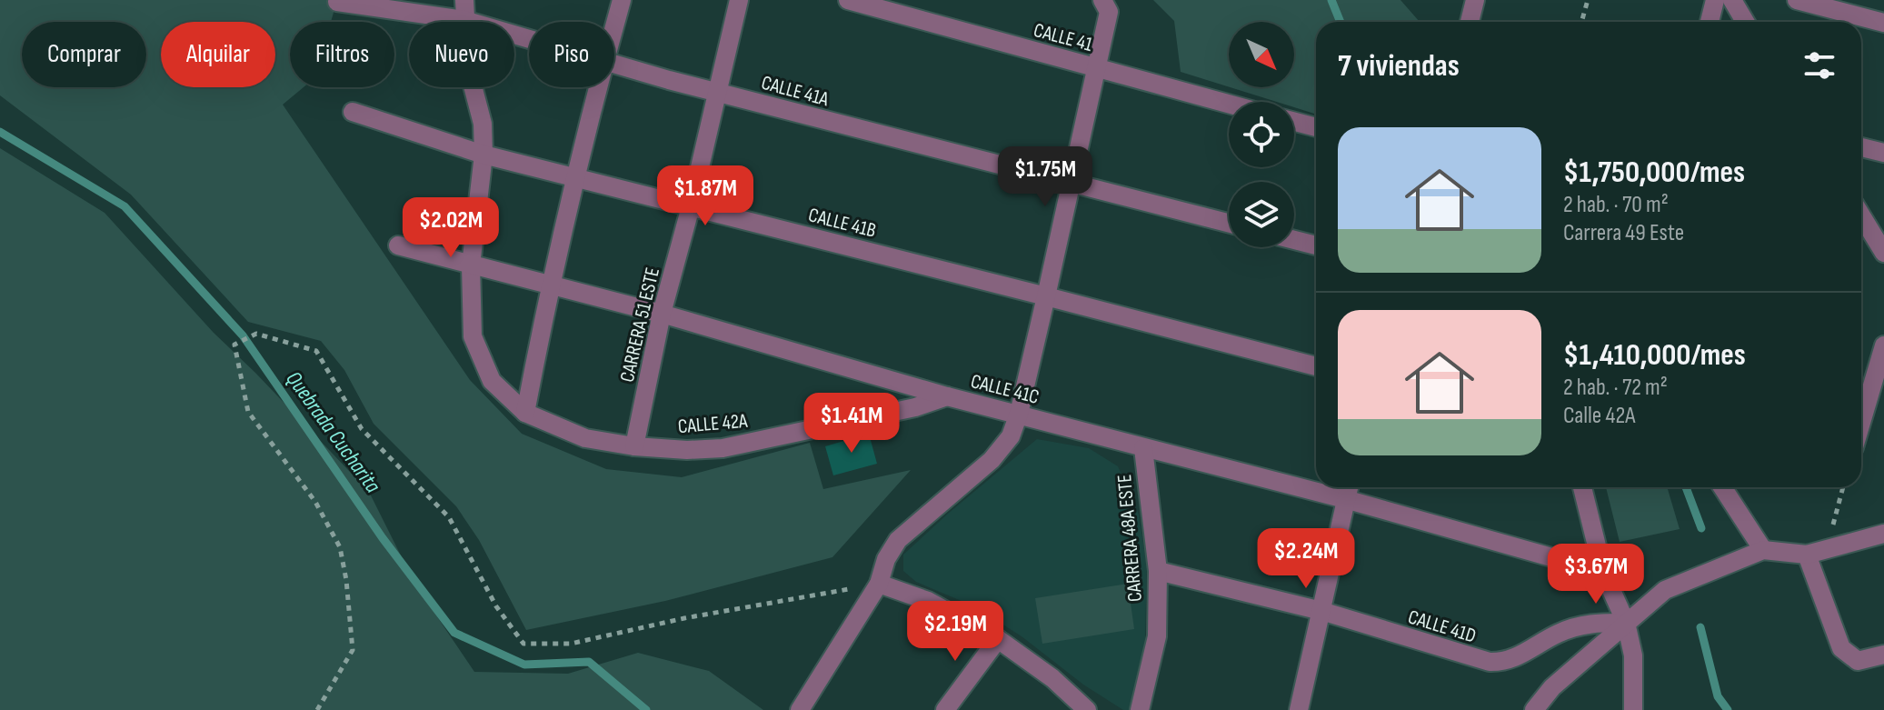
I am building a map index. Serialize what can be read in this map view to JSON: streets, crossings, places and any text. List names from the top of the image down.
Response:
{
  "streets": {
    "street": [
      "CALLE 41",
      "CALLE 41A",
      "CALLE 41B",
      "CARRERA 51 ESTE",
      "CALLE 41C",
      "CALLE 42A",
      "CARRERA 48A ESTE",
      "CALLE 41D"
    ]
  },
  "crossings": [
    ["CALLE 41A", "CARRERA 51 ESTE"],
    ["CALLE 41B", "CARRERA 51 ESTE"],
    ["CARRERA 51 ESTE", "CALLE 41C"],
    ["CARRERA 51 ESTE", "CALLE 42A"],
    ["CALLE 41C", "CALLE 42A"],
    ["CALLE 41C", "CARRERA 48A ESTE"],
    ["CARRERA 48A ESTE", "CALLE 41D"]
  ],
  "water": ["Quebrada Cucharita"],
  "north": "bottom right",
  "page": {
    "chip": [
      "Comprar",
      "Alquilar",
      "Filtros",
      "Nuevo",
      "Piso"
    ],
    "heading": "7 viviendas",
    "list": [
      {
        "name": "$1,750,000/mes",
        "note": "2 hab. · 70 m² · Carrera 49 Este"
      },
      {
        "name": "$1,410,000/mes",
        "note": "2 hab. · 72 m² · Calle 42A"
      }
    ],
    "price": [
      "$1.75M",
      "$1.87M",
      "$2.02M",
      "$1.41M",
      "$2.24M",
      "$3.67M",
      "$2.19M"
    ]
  }
}
